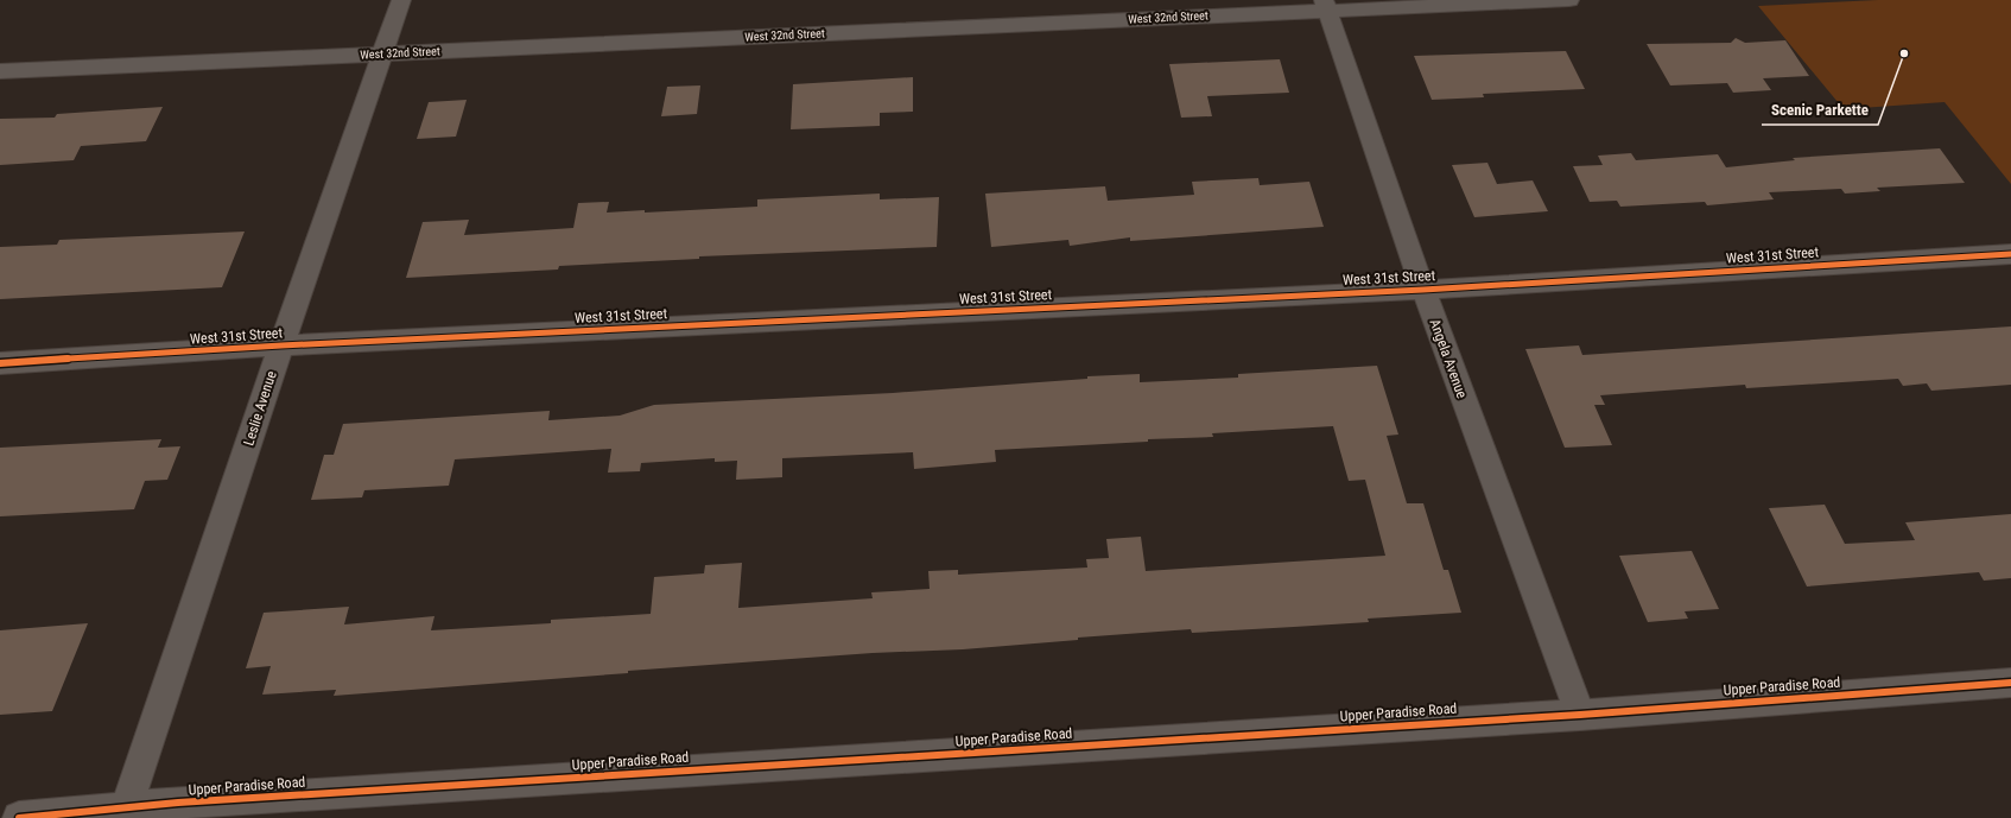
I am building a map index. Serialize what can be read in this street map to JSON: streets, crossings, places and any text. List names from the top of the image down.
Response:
{
  "streets": {
    "street": [
      "West 32nd Street",
      "West 31st Street",
      "Angela Avenue",
      "Leslie Avenue",
      "Upper Paradise Road"
    ]
  },
  "crossings": [
    ["West 32nd Street", "Angela Avenue"],
    ["West 32nd Street", "Leslie Avenue"],
    ["West 31st Street", "Angela Avenue"],
    ["West 31st Street", "Leslie Avenue"],
    ["Angela Avenue", "Upper Paradise Road"],
    ["Leslie Avenue", "Upper Paradise Road"]
  ],
  "places": ["Scenic Parkette"]
}
